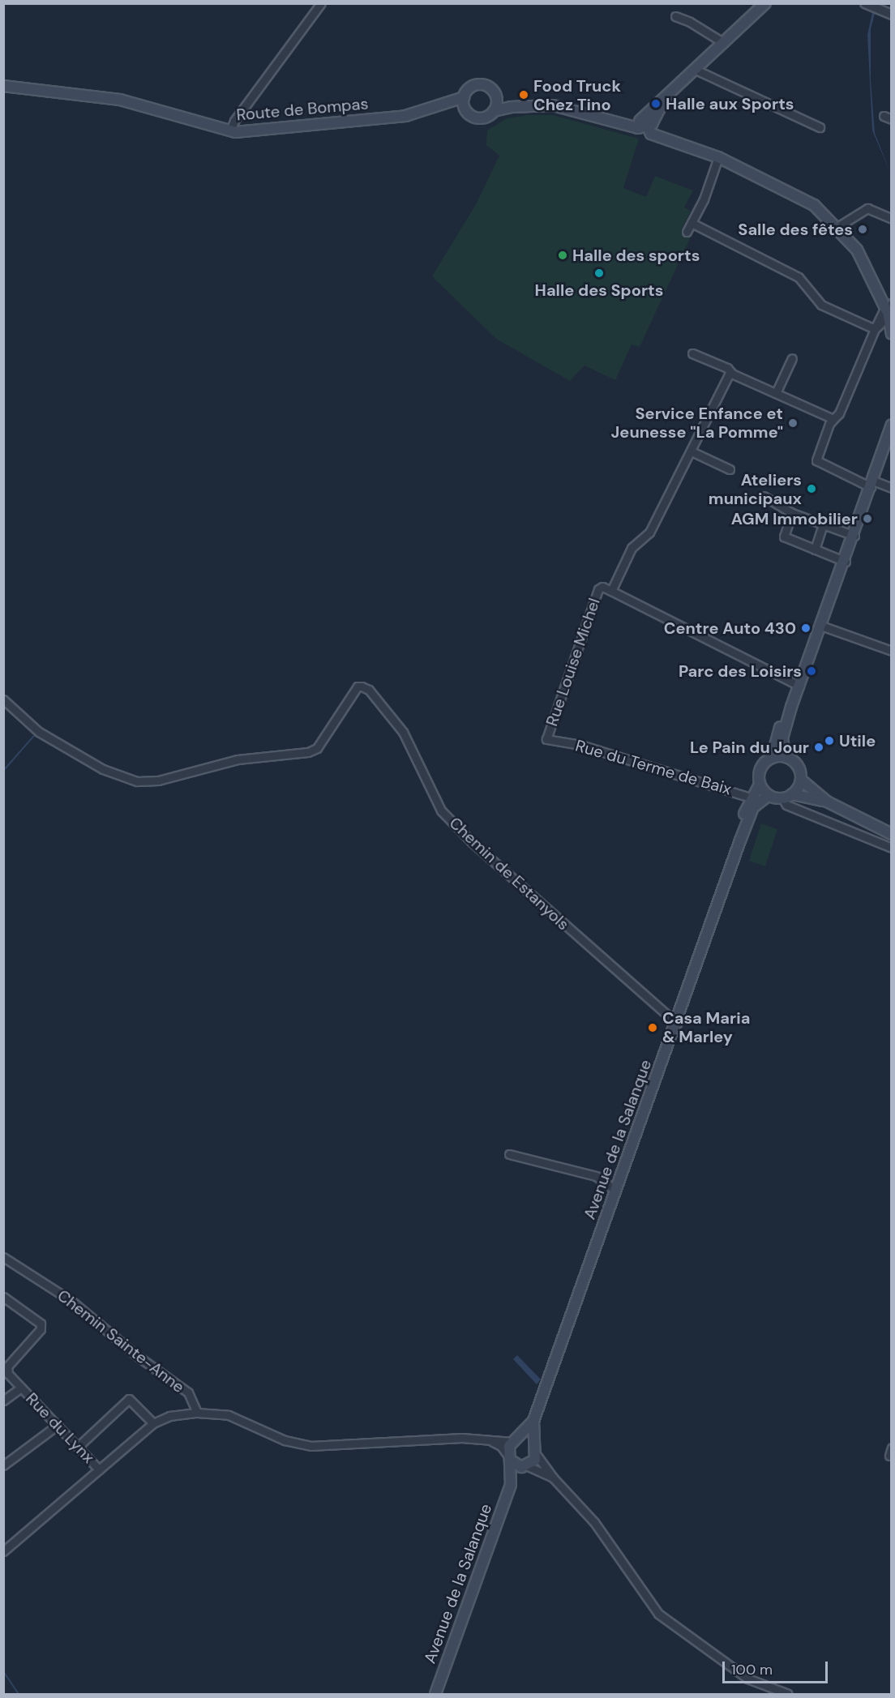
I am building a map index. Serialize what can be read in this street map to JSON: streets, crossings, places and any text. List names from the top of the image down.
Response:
{
  "streets": {
    "main road": ["Route de Bompas", "Avenue de la Salanque"],
    "street": [
      "Rue Louise Michel",
      "Rue du Terme de Baix",
      "Chemin de Estanyols",
      "Chemin Sainte-Anne",
      "Rue du Lynx"
    ]
  },
  "crossings": [
    ["Rue Louise Michel", "Rue du Terme de Baix"],
    ["Rue du Terme de Baix", "Avenue de la Salanque"],
    ["Chemin de Estanyols", "Avenue de la Salanque"]
  ],
  "places": [
    "Food Truck Chez Tino",
    "Halle aux Sports",
    "Salle des fêtes",
    "Halle des sports",
    "Halle des Sports",
    "Service Enfance et Jeunesse \"La Pomme\"",
    "Ateliers municipaux",
    "AGM Immobilier",
    "Centre Auto 430",
    "Parc des Loisirs",
    "Utile",
    "Le Pain du Jour",
    "Casa Maria & Marley"
  ],
  "scale_bar": "100 m"
}
